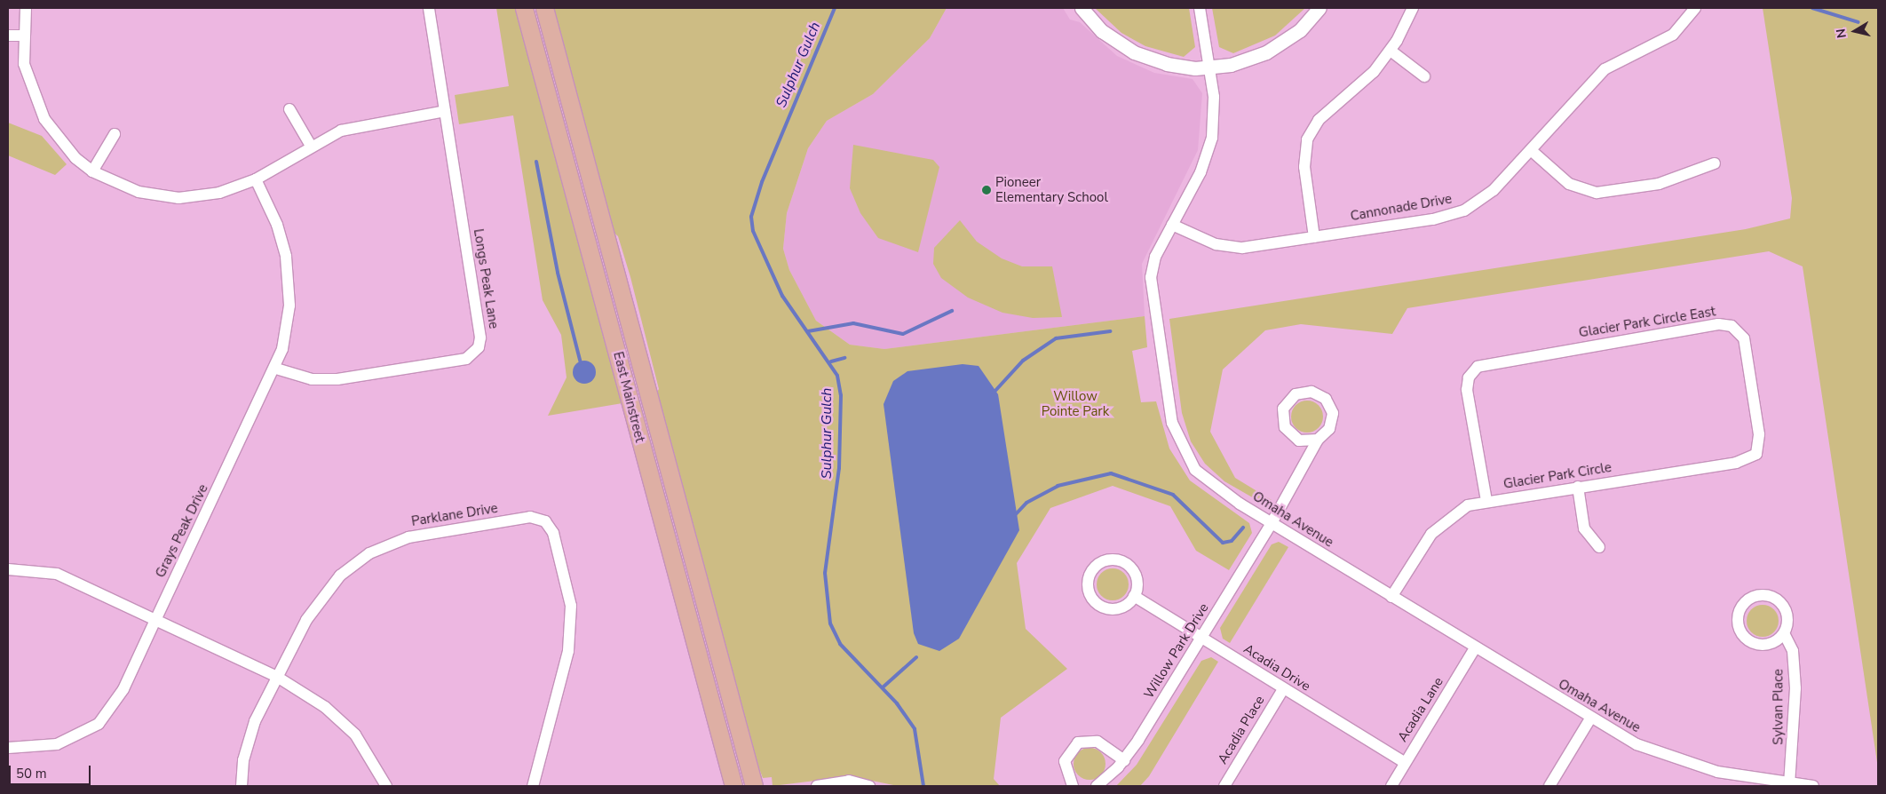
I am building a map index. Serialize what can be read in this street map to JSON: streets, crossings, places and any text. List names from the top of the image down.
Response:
{
  "streets": {
    "main road": ["East Mainstreet"],
    "street": [
      "Cannonade Drive",
      "Longs Peak Lane",
      "Glacier Park Circle East",
      "Glacier Park Circle",
      "Parklane Drive",
      "Omaha Avenue",
      "Grays Peak Drive",
      "Willow Park Drive",
      "Acadia Drive",
      "Sylvan Place",
      "Acadia Lane",
      "Acadia Place"
    ]
  },
  "crossings": [
    ["Cannonade Drive", "Omaha Avenue"],
    ["Longs Peak Lane", "Grays Peak Drive"],
    ["Glacier Park Circle East", "Glacier Park Circle"],
    ["Glacier Park Circle", "Omaha Avenue"],
    ["Omaha Avenue", "Willow Park Drive"],
    ["Omaha Avenue", "Sylvan Place"],
    ["Omaha Avenue", "Acadia Lane"],
    ["Willow Park Drive", "Acadia Drive"],
    ["Acadia Drive", "Acadia Lane"],
    ["Acadia Drive", "Acadia Place"]
  ],
  "water": ["Sulphur Gulch"],
  "parks": ["Willow Pointe Park"],
  "places": ["Pioneer Elementary School"],
  "scale_bar": "50 m",
  "north": "left"
}
